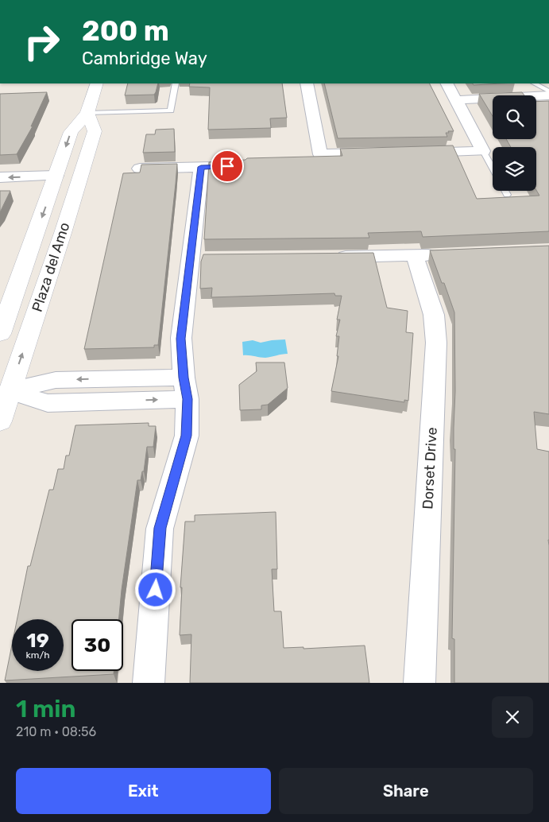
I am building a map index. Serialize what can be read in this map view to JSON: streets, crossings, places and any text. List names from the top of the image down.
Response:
{
  "streets": {
    "main road": ["Plaza del Amo"],
    "street": ["Dorset Drive"]
  },
  "page": {
    "turn": ["200 m", "Cambridge Way"],
    "speed": "19 km/h",
    "limit": "30",
    "heading": ["1 min", "210 m · 08:56"],
    "buttons": ["Exit", "Share"]
  }
}
